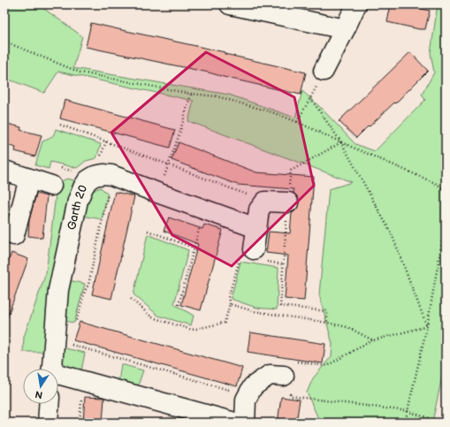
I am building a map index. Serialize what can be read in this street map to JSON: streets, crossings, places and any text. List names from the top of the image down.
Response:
{
  "streets": {
    "street": ["Garth 20"]
  },
  "north": "bottom"
}
